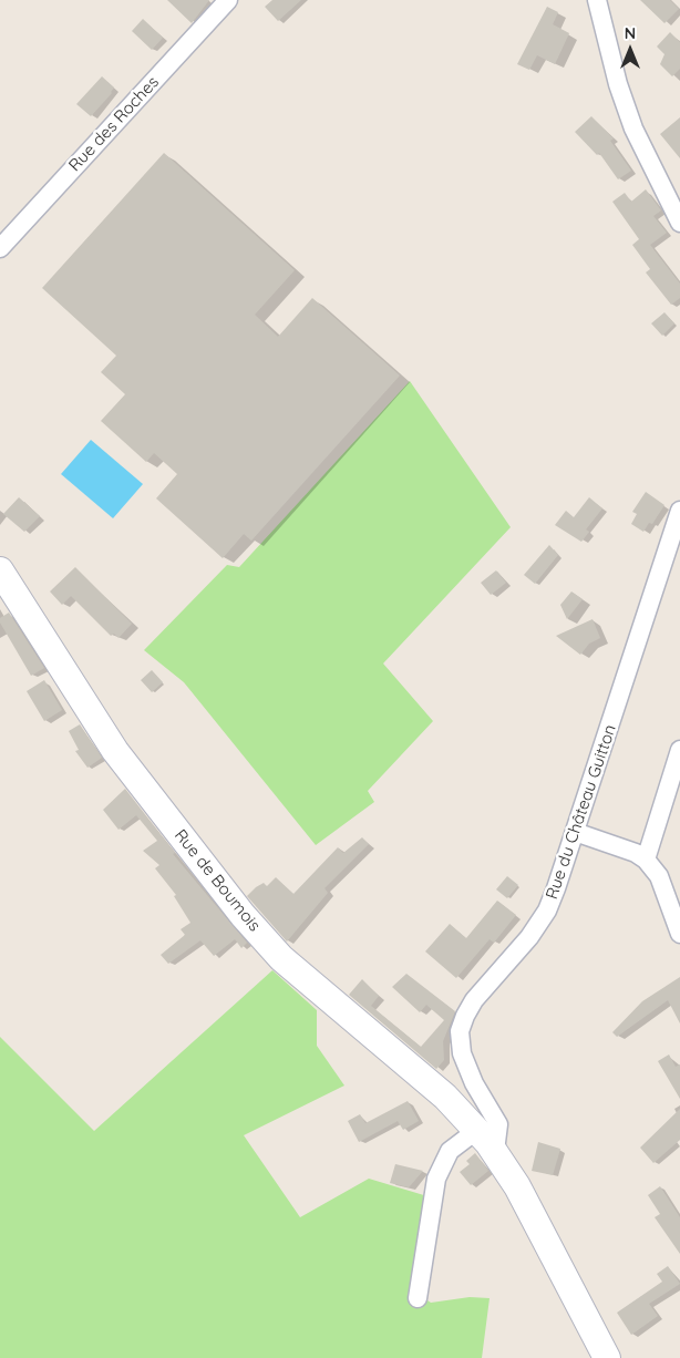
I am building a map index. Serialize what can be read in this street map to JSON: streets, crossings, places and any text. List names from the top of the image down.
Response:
{
  "streets": {
    "street": ["Rue des Roches", "Rue du Château Guitton", "Rue de Boumois"]
  },
  "crossings": [
    ["Rue du Château Guitton", "Rue de Boumois"]
  ],
  "north": "top"
}
